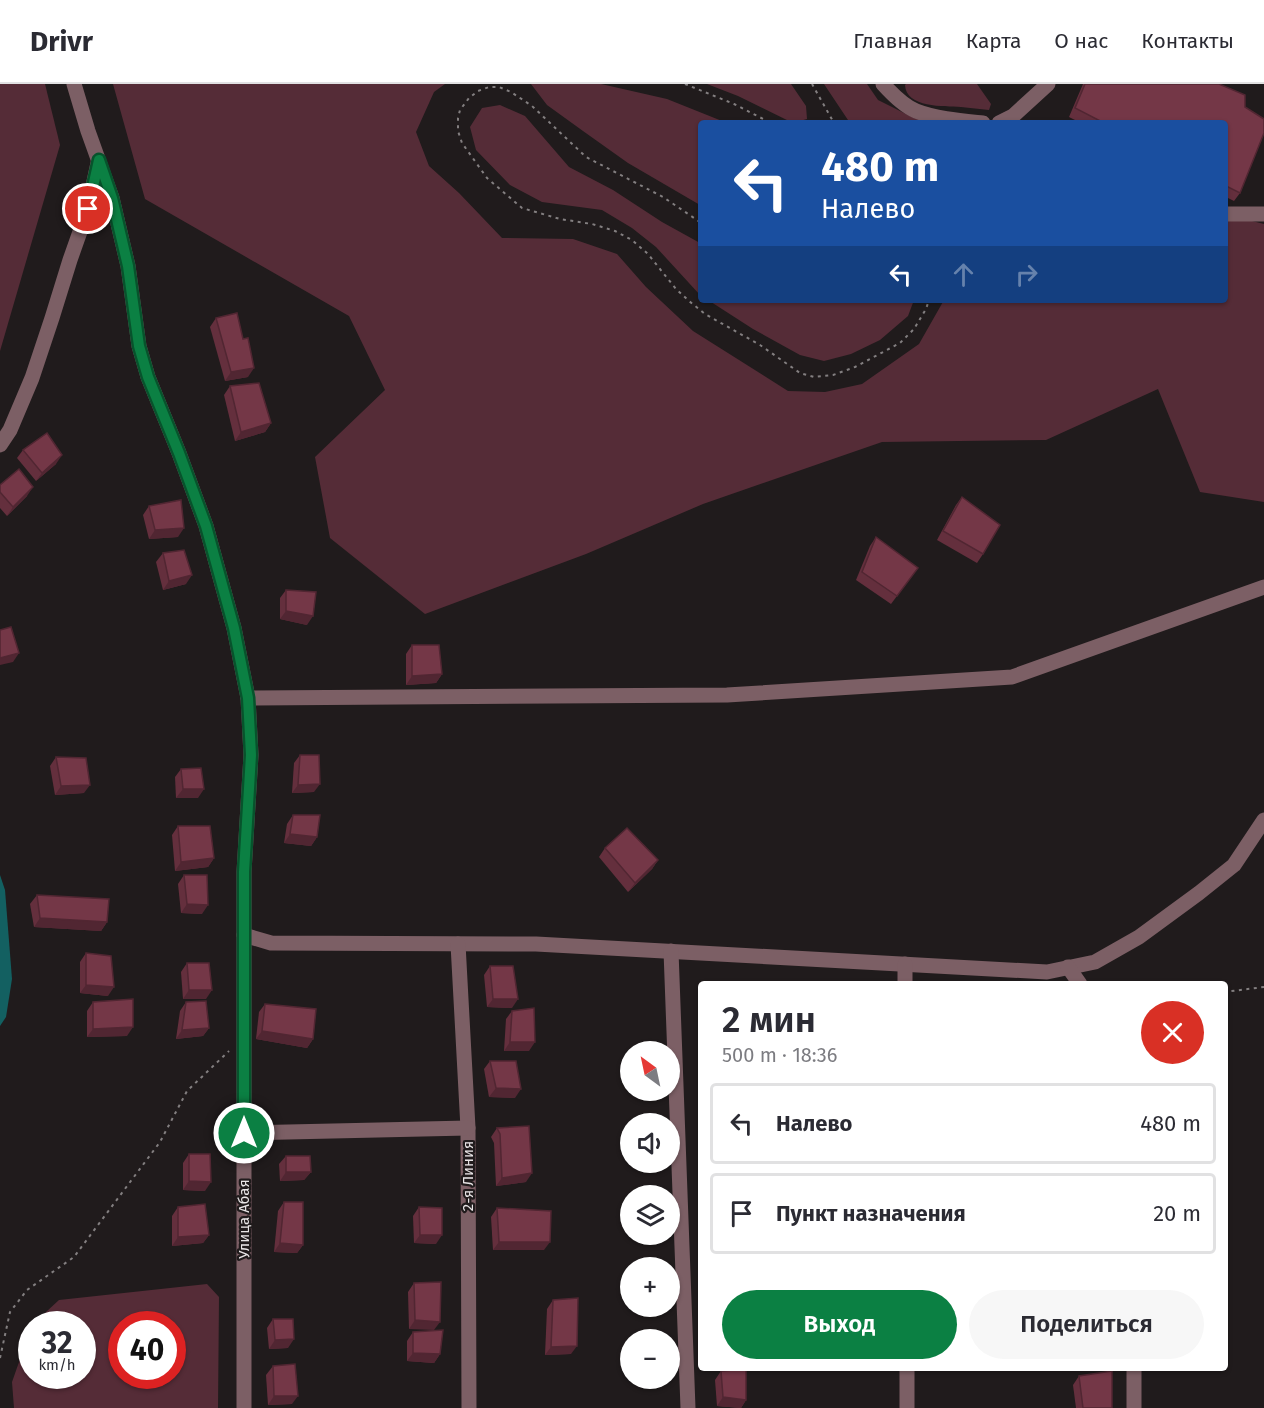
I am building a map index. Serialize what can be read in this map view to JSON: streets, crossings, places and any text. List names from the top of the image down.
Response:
{
  "streets": {
    "street": ["2-я Линия", "Улица Абая"]
  },
  "north": "top left",
  "page": {
    "header": "Drivr",
    "nav": [
      "Главная",
      "Карта",
      "О нас",
      "Контакты"
    ],
    "turn": ["480 m", "Налево"],
    "heading": ["2 мин", "500 m · 18:36"],
    "map_buttons": ["+", "−"],
    "list": [
      {
        "name": "Налево",
        "value": "480 m"
      },
      {
        "name": "Пункт назначения",
        "value": "20 m"
      }
    ],
    "buttons": ["Выход", "Поделиться"],
    "speed": "32 km/h",
    "limit": "40"
  }
}
